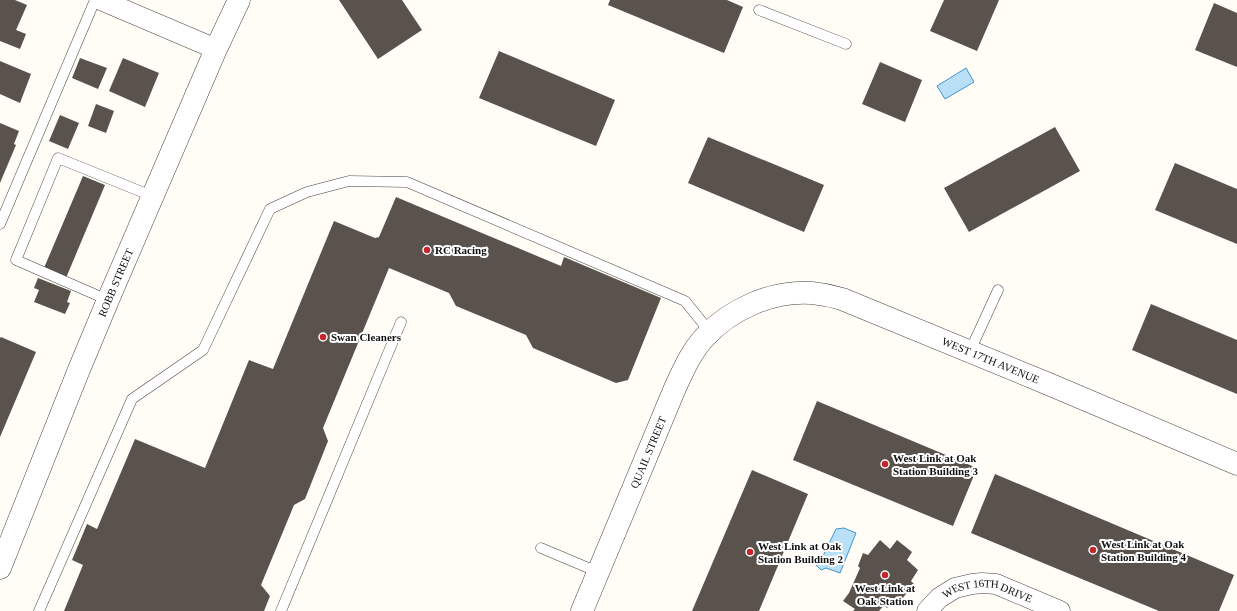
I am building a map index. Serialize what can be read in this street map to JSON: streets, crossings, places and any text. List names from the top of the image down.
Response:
{
  "streets": {
    "street": [
      "ROBB STREET",
      "WEST 17TH AVENUE",
      "QUAIL STREET",
      "WEST 16TH DRIVE"
    ]
  },
  "crossings": [
    ["WEST 17TH AVENUE", "QUAIL STREET"]
  ],
  "places": [
    "RC Racing",
    "Swan Cleaners",
    "West Link at Oak Station Building 3",
    "West Link at Oak Station Building 4",
    "West Link at Oak Station Building 2",
    "West Link at Oak Station"
  ]
}
